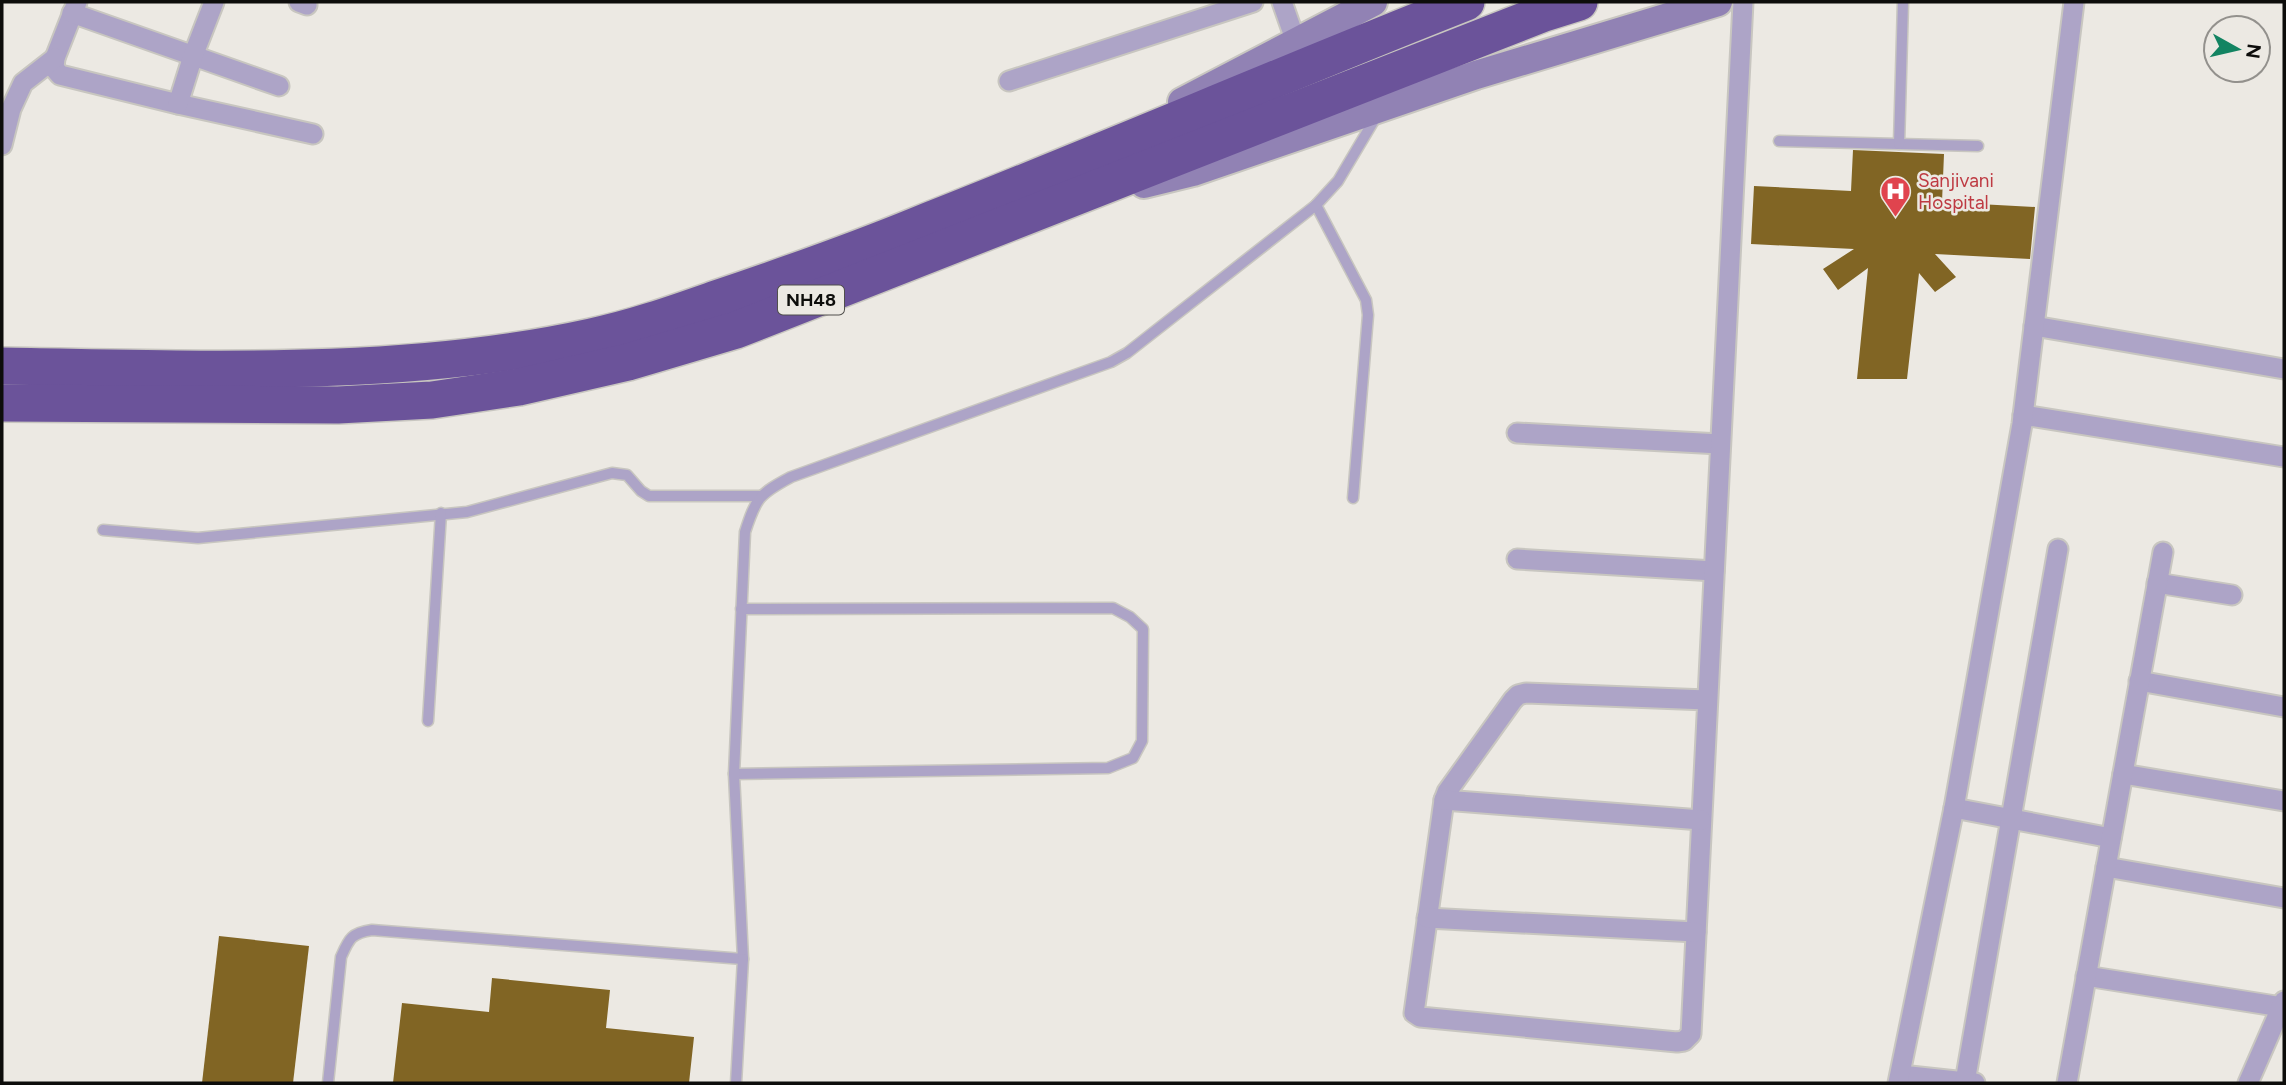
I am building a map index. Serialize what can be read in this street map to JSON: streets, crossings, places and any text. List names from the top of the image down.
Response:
{
  "streets": {
    "highway": ["NH48"]
  },
  "places": {
    "hospital": ["Sanjivani Hospital"]
  },
  "north": "right"
}
